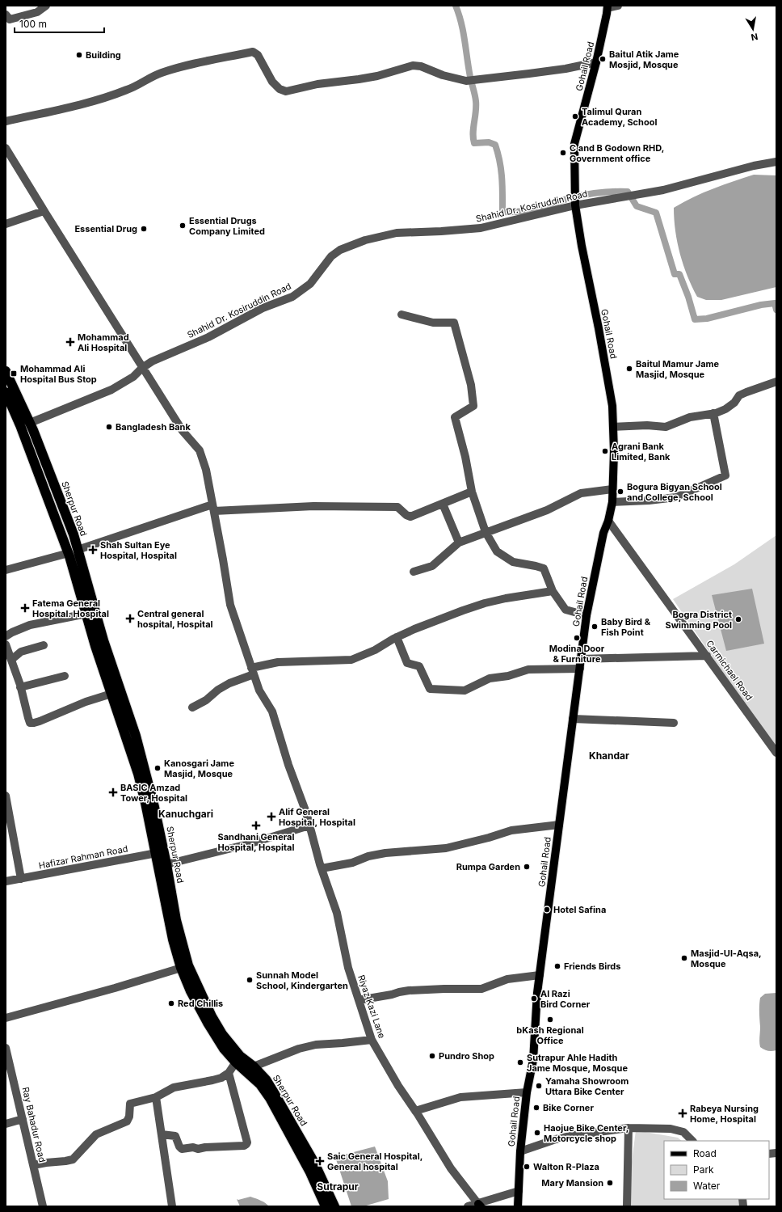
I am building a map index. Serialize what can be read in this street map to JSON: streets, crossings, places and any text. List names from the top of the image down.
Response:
{
  "streets": {
    "highway": ["Sherpur Road"],
    "main road": ["Gohail Road"],
    "street": [
      "Shahid Dr. Kosiruddin Road",
      "Carmichael Road",
      "Hafizar Rahman Road",
      "Riyaz Kazi Lane",
      "Ray Bahadur Road"
    ]
  },
  "crossings": [
    ["Gohail Road", "Shahid Dr. Kosiruddin Road"],
    ["Gohail Road", "Carmichael Road"],
    ["Shahid Dr. Kosiruddin Road", "Sherpur Road"],
    ["Shahid Dr. Kosiruddin Road", "Riyaz Kazi Lane"],
    ["Sherpur Road", "Hafizar Rahman Road"]
  ],
  "districts": ["Khandar", "Kanuchgari", "Sutrapur"],
  "places": {
    "other": [
      "Building",
      "Baitul Atik Jame Mosjid, Mosque",
      "Talimul Quran Academy, School",
      "C and B Godown RHD, Government office",
      "Essential Drugs Company Limited",
      "Essential Drug",
      "Baitul Mamur Jame Masjid, Mosque",
      "Bangladesh Bank",
      "Agrani Bank Limited, Bank",
      "Bogura Bigyan School and College, School",
      "Bogra District Swimming Pool",
      "Baby Bird & Fish Point",
      "Modina Door & Furniture",
      "Kanosgari Jame Masjid, Mosque",
      "Rumpa Garden",
      "Hotel Safina",
      "Masjid-Ul-Aqsa, Mosque",
      "Friends Birds",
      "Sunnah Model School, Kindergarten",
      "Al Razi Bird Corner",
      "Red Chillis",
      "bKash Regional Office",
      "Pundro Shop",
      "Sutrapur Ahle Hadith Jame Mosque, Mosque",
      "Yamaha Showroom Uttara Bike Center",
      "Bike Corner",
      "Haojue Bike Center, Motorcycle shop",
      "Walton R-Plaza",
      "Mary Mansion"
    ],
    "health": [
      "Mohammad Ali Hospital",
      "Shah Sultan Eye Hospital, Hospital",
      "Fatema General Hospital. Hospital",
      "Central general hospital, Hospital",
      "BASIC Amzad Tower, Hospital",
      "Alif General Hospital, Hospital",
      "Sandhani General Hospital, Hospital",
      "Rabeya Nursing Home, Hospital",
      "Saic General Hospital, General hospital"
    ],
    "transit": ["Mohammad Ali Hospital Bus Stop"]
  },
  "legend": ["Road", "Park", "Water"],
  "scale_bar": "100 m",
  "north": "bottom"
}
